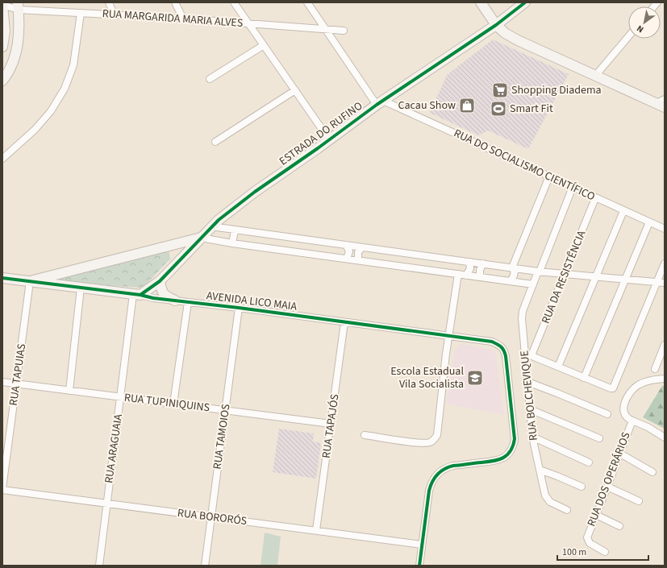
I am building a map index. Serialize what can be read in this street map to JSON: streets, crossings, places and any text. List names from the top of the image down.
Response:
{
  "streets": {
    "street": [
      "RUA MARGARIDA MARIA ALVES",
      "ESTRADA DO RUFINO",
      "RUA DO SOCIALISMO CIENTÍFICO",
      "RUA DA RESISTÊNCIA",
      "AVENIDA LICO MAIA",
      "RUA TAPUIAS",
      "RUA BOLCHEVIQUE",
      "RUA TUPINIQUINS",
      "RUA TAPAJÓS",
      "RUA TAMOIOS",
      "RUA ARAGUAIA",
      "RUA DOS OPERÁRIOS",
      "RUA BORORÓS"
    ]
  },
  "crossings": [
    ["ESTRADA DO RUFINO", "RUA DO SOCIALISMO CIENTÍFICO"],
    ["ESTRADA DO RUFINO", "AVENIDA LICO MAIA"],
    ["ESTRADA DO RUFINO", "RUA ARAGUAIA"],
    ["RUA DO SOCIALISMO CIENTÍFICO", "RUA DA RESISTÊNCIA"],
    ["RUA DO SOCIALISMO CIENTÍFICO", "RUA BOLCHEVIQUE"],
    ["AVENIDA LICO MAIA", "RUA TAPUIAS"],
    ["AVENIDA LICO MAIA", "RUA TAPAJÓS"],
    ["AVENIDA LICO MAIA", "RUA TAMOIOS"],
    ["AVENIDA LICO MAIA", "RUA ARAGUAIA"],
    ["AVENIDA LICO MAIA", "RUA BORORÓS"],
    ["RUA TAPUIAS", "RUA TUPINIQUINS"],
    ["RUA TAPUIAS", "RUA BORORÓS"],
    ["RUA TUPINIQUINS", "RUA TAPAJÓS"],
    ["RUA TUPINIQUINS", "RUA TAMOIOS"],
    ["RUA TUPINIQUINS", "RUA ARAGUAIA"],
    ["RUA TAPAJÓS", "RUA BORORÓS"],
    ["RUA TAMOIOS", "RUA BORORÓS"],
    ["RUA ARAGUAIA", "RUA BORORÓS"]
  ],
  "places": {
    "supermarket": ["Shopping Diadema"],
    "shop": ["Cacau Show"],
    "sports": ["Smart Fit"],
    "school or university": ["Escola Estadual Vila Socialista"]
  },
  "scale_bar": "100 m",
  "north": "bottom left"
}
